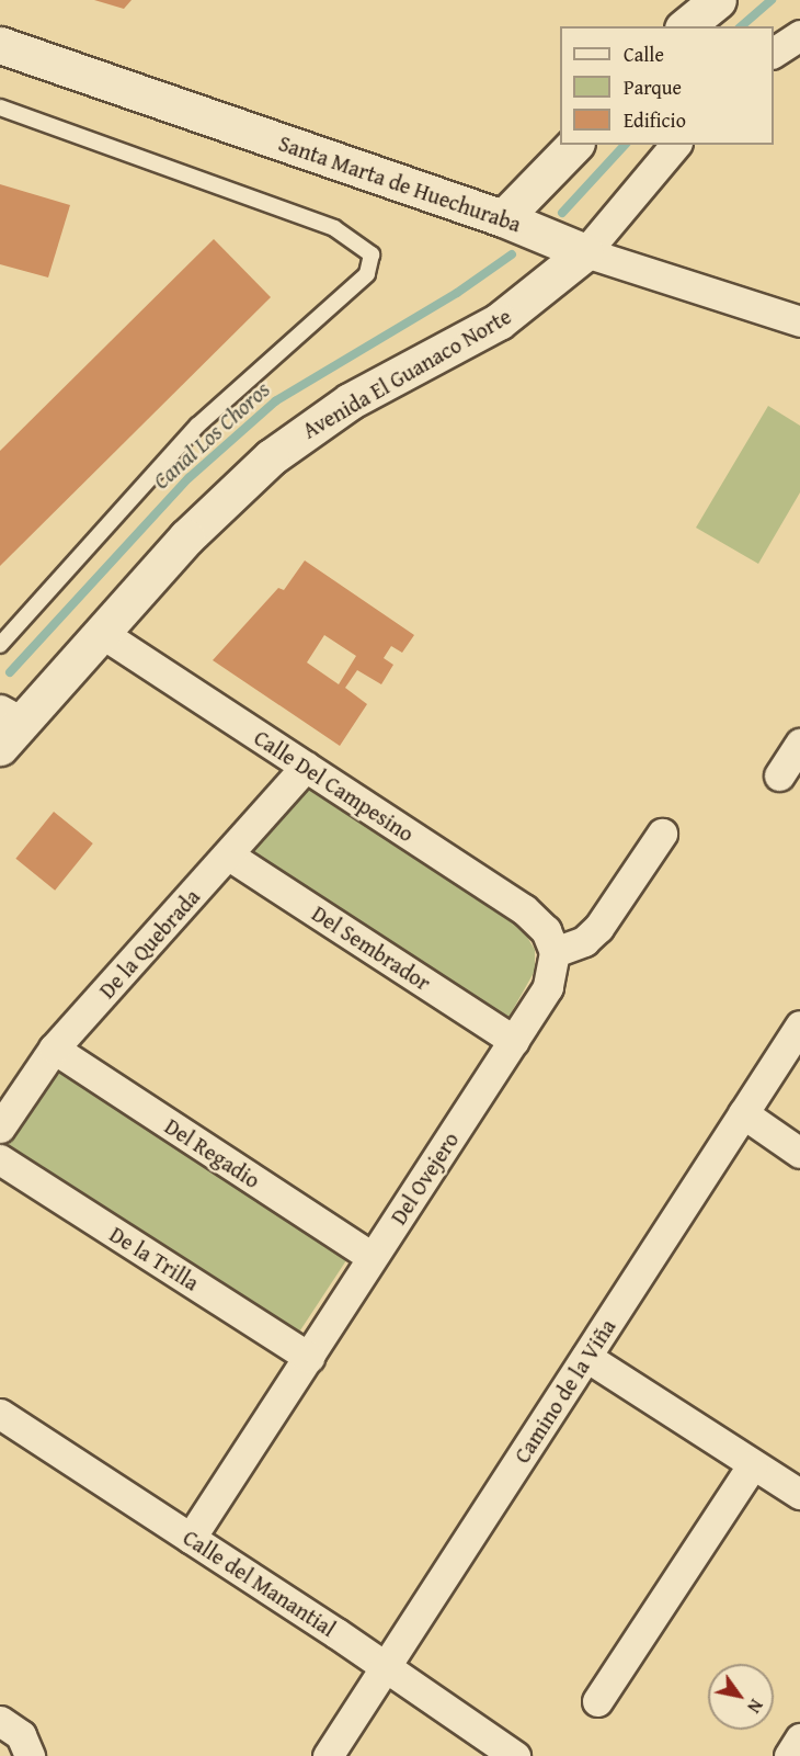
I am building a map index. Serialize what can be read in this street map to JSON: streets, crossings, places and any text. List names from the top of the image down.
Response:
{
  "streets": {
    "street": [
      "Santa Marta de Huechuraba",
      "Avenida El Guanaco Norte",
      "Calle Del Campesino",
      "De la Quebrada",
      "Del Sembrador",
      "Del Regadio",
      "Del Ovejero",
      "De la Trilla",
      "Camino de la Viña",
      "Calle del Manantial"
    ]
  },
  "crossings": [
    ["Santa Marta de Huechuraba", "Avenida El Guanaco Norte"],
    ["Avenida El Guanaco Norte", "Calle Del Campesino"],
    ["Calle Del Campesino", "De la Quebrada"],
    ["Calle Del Campesino", "Del Ovejero"],
    ["De la Quebrada", "Del Sembrador"],
    ["De la Quebrada", "Del Regadio"],
    ["Del Sembrador", "Del Ovejero"],
    ["Del Regadio", "Del Ovejero"],
    ["Del Ovejero", "De la Trilla"],
    ["Del Ovejero", "Calle del Manantial"],
    ["Camino de la Viña", "Calle del Manantial"]
  ],
  "water": ["Canal Los Choros"],
  "legend": ["Calle", "Parque", "Edificio"],
  "north": "bottom right"
}
